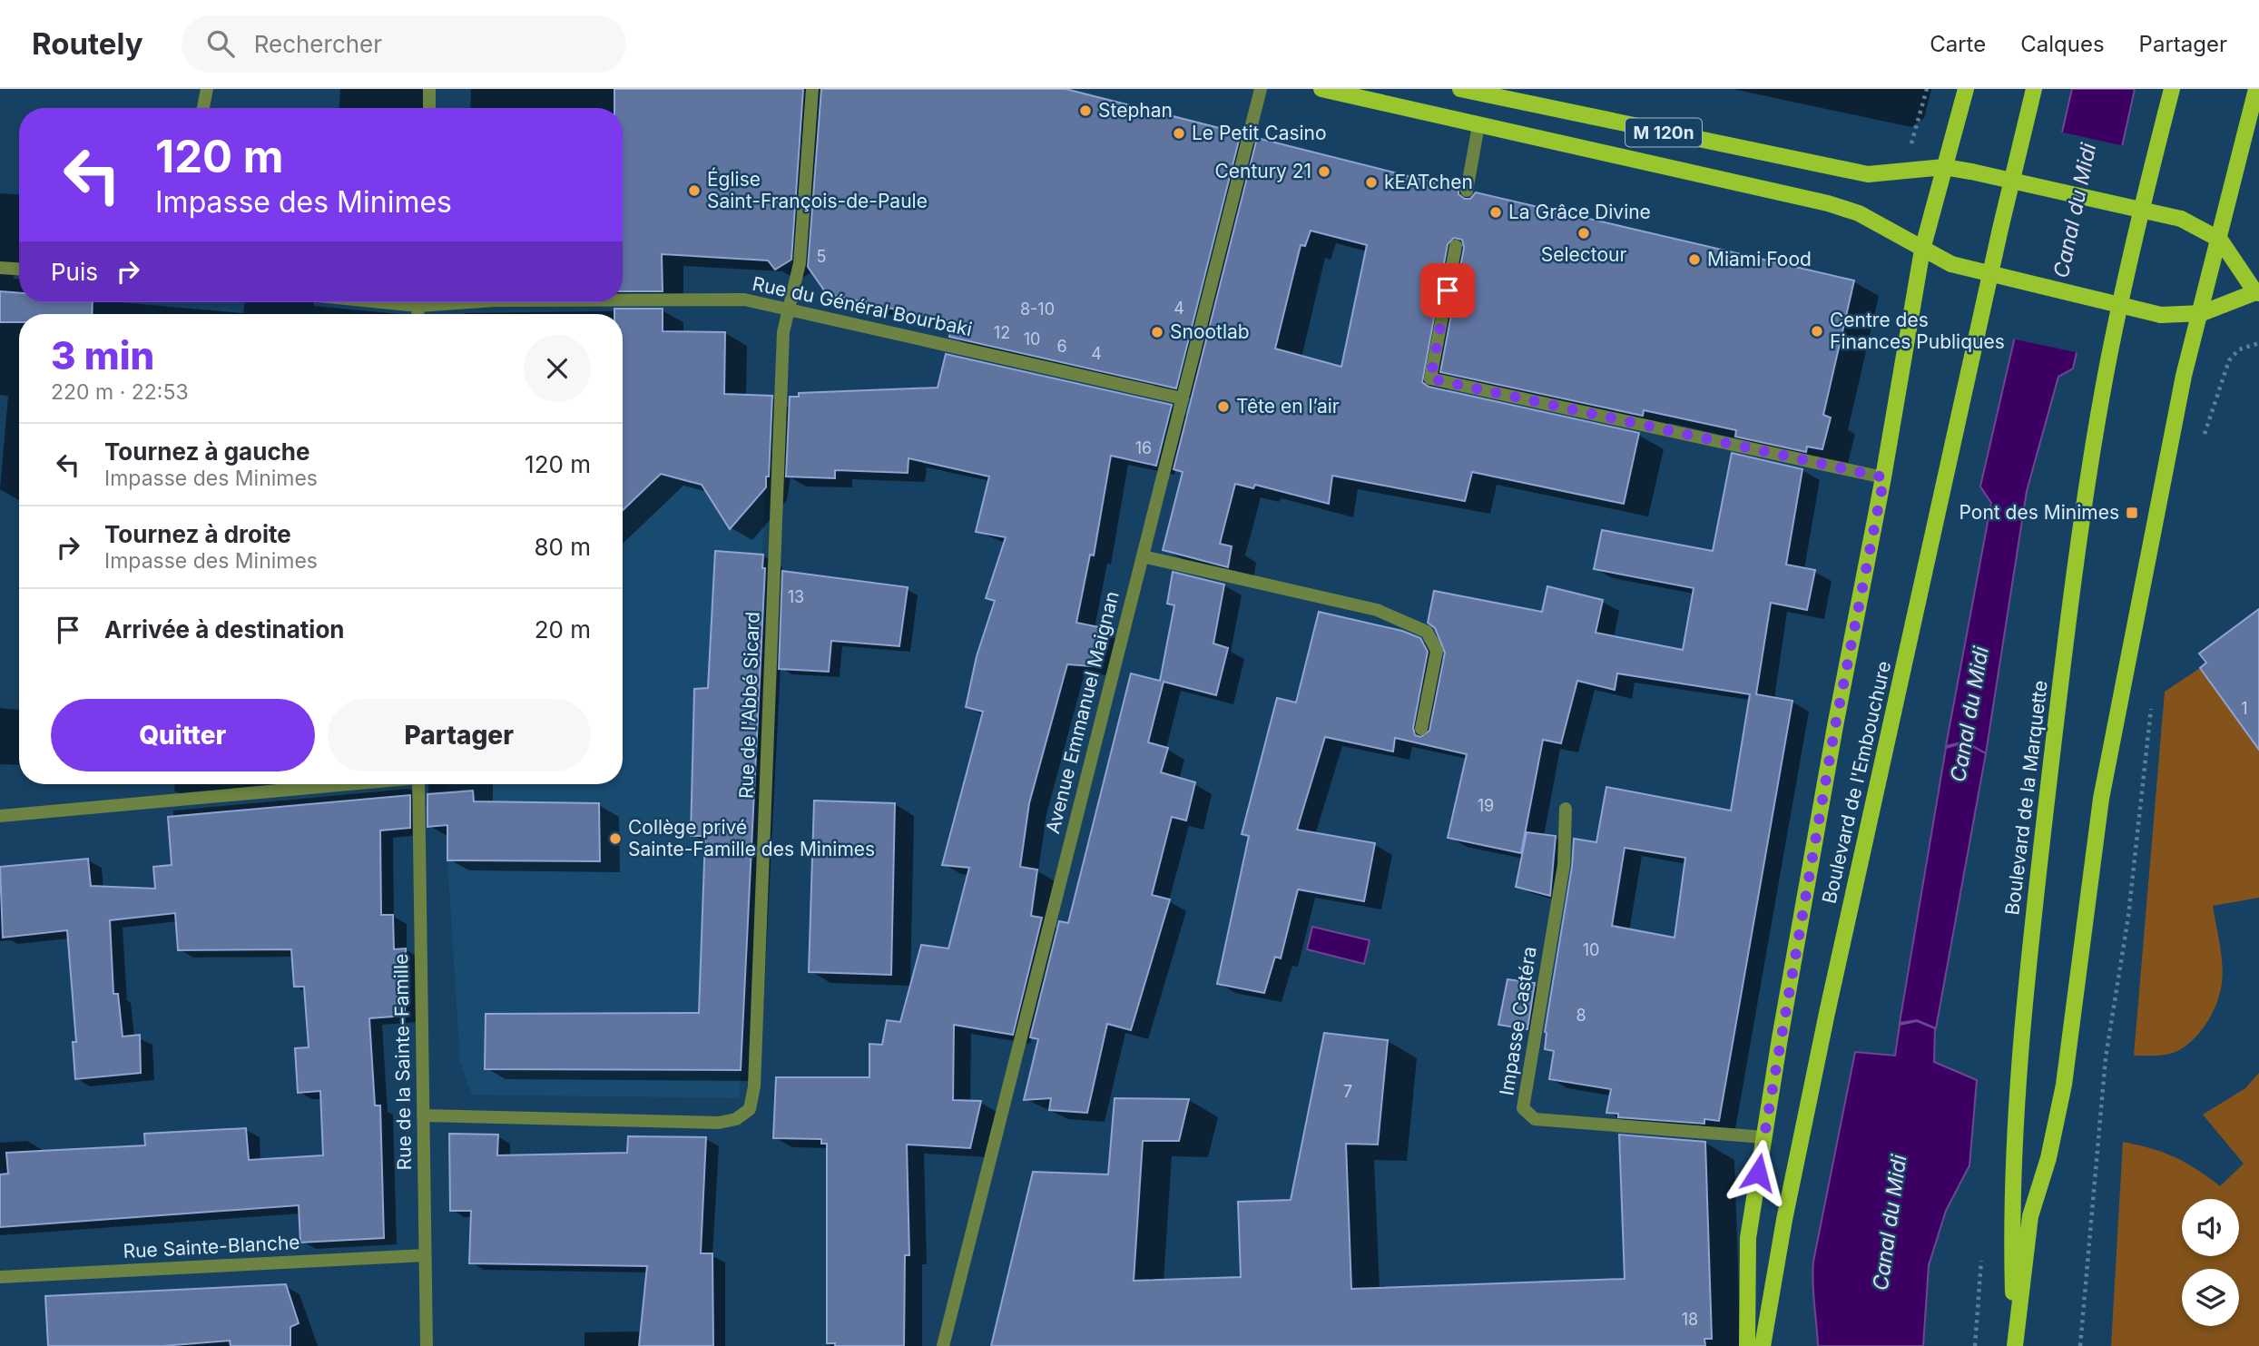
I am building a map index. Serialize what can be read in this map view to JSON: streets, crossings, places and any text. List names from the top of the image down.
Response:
{
  "streets": {
    "main road": ["M 120n", "Boulevard de l'Embouchure", "Boulevard de la Marquette"],
    "street": [
      "Rue du Général Bourbaki",
      "Rue de l'Abbé Sicard",
      "Avenue Emmanuel Maignan",
      "Impasse Castéra",
      "Rue de la Sainte-Famille",
      "Rue Sainte-Blanche"
    ]
  },
  "crossings": [
    ["Rue du Général Bourbaki", "Rue de l'Abbé Sicard"],
    ["Rue du Général Bourbaki", "Avenue Emmanuel Maignan"],
    ["Rue de l'Abbé Sicard", "Rue de la Sainte-Famille"],
    ["Rue de la Sainte-Famille", "Rue Sainte-Blanche"]
  ],
  "water": ["Canal du Midi"],
  "places": {
    "other": [
      "Stephan",
      "Le Petit Casino",
      "Century 21",
      "kEATchen",
      "Église Saint-François-de-Paule",
      "La Grâce Divine",
      "Selectour",
      "Miami Food",
      "Centre des Finances Publiques",
      "Snootlab",
      "Tête en l’air",
      "Collège privé Sainte-Famille des Minimes"
    ],
    "transit": ["Pont des Minimes"]
  },
  "house_numbers": [
    "5",
    "4",
    "8-10",
    "12",
    "10",
    "6",
    "4",
    "16",
    "13",
    "1",
    "19",
    "10",
    "8",
    "7",
    "18"
  ],
  "page": {
    "header": "Routely",
    "search": "Rechercher",
    "nav": ["Carte", "Calques", "Partager"],
    "turn": ["120 m", "Impasse des Minimes"],
    "then": "Puis",
    "heading": ["3 min", "220 m · 22:53"],
    "list": [
      {
        "name": "Tournez à gauche",
        "note": "Impasse des Minimes",
        "value": "120 m"
      },
      {
        "name": "Tournez à droite",
        "note": "Impasse des Minimes",
        "value": "80 m"
      },
      {
        "name": "Arrivée à destination",
        "value": "20 m"
      }
    ],
    "buttons": ["Quitter", "Partager"]
  }
}
